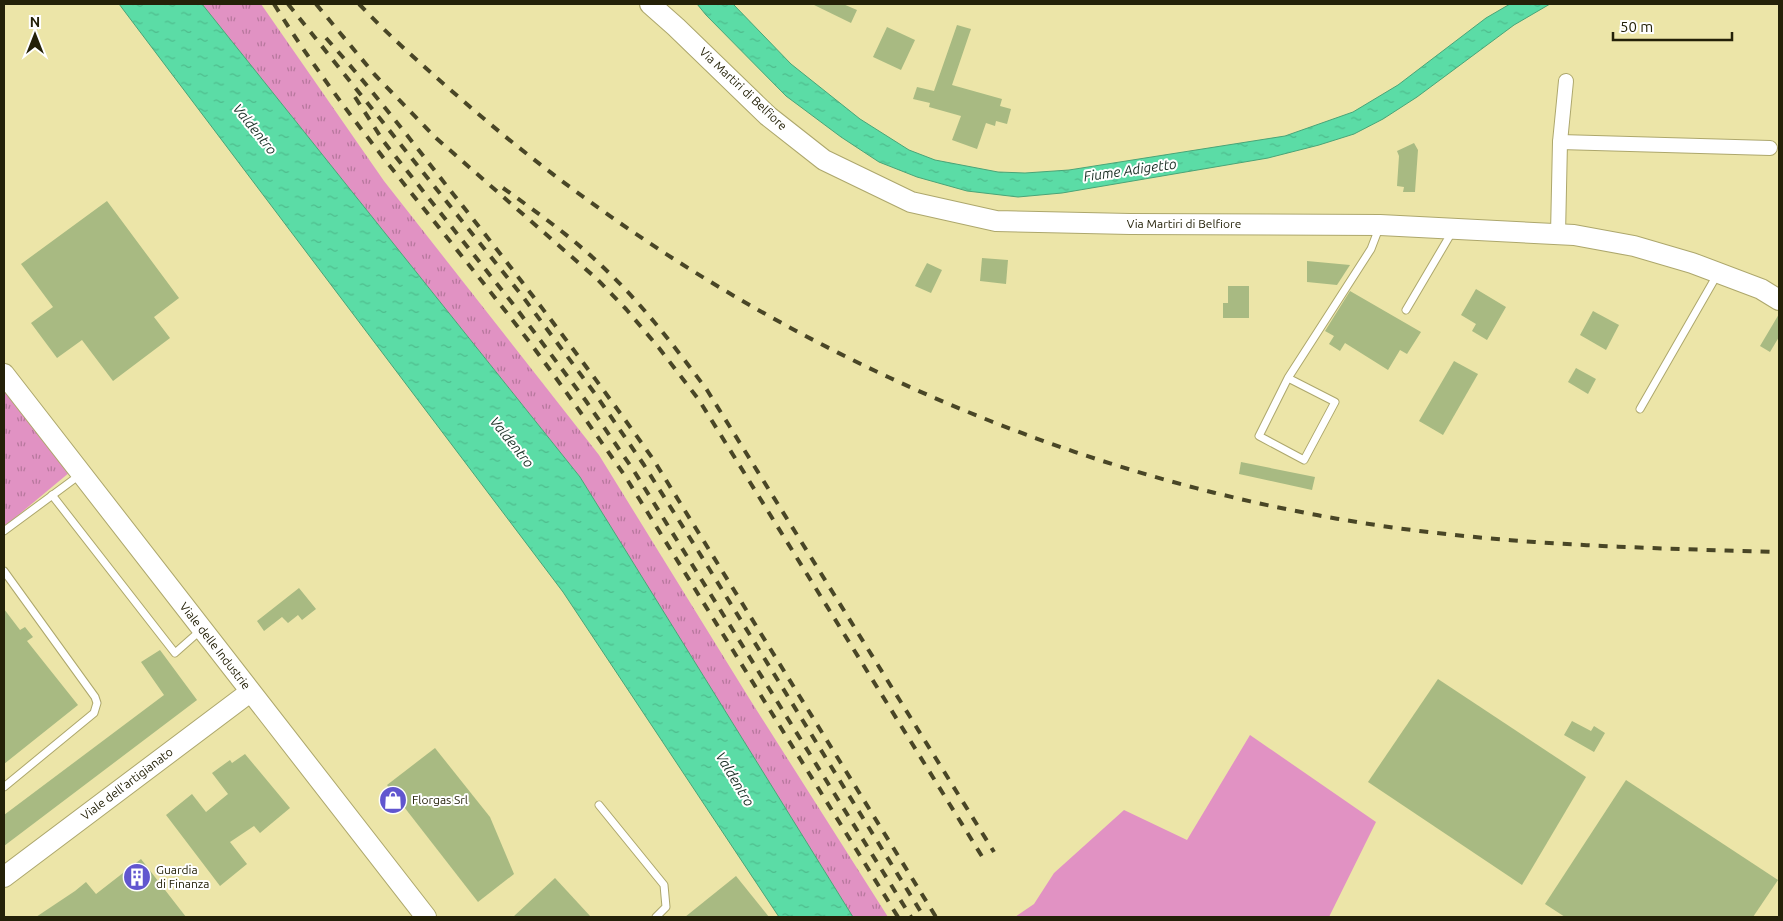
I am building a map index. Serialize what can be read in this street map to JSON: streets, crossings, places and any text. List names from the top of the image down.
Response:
{
  "streets": {
    "street": ["Via Martiri di Belfiore", "Viale delle Industrie", "Viale dell'artigianato"]
  },
  "crossings": [
    ["Viale delle Industrie", "Viale dell'artigianato"]
  ],
  "water": ["Valdentro", "Fiume Adigetto"],
  "places": {
    "shop": ["Florgas Srl"],
    "building": ["Guardia di Finanza"]
  },
  "scale_bar": "50 m",
  "north": "top"
}
